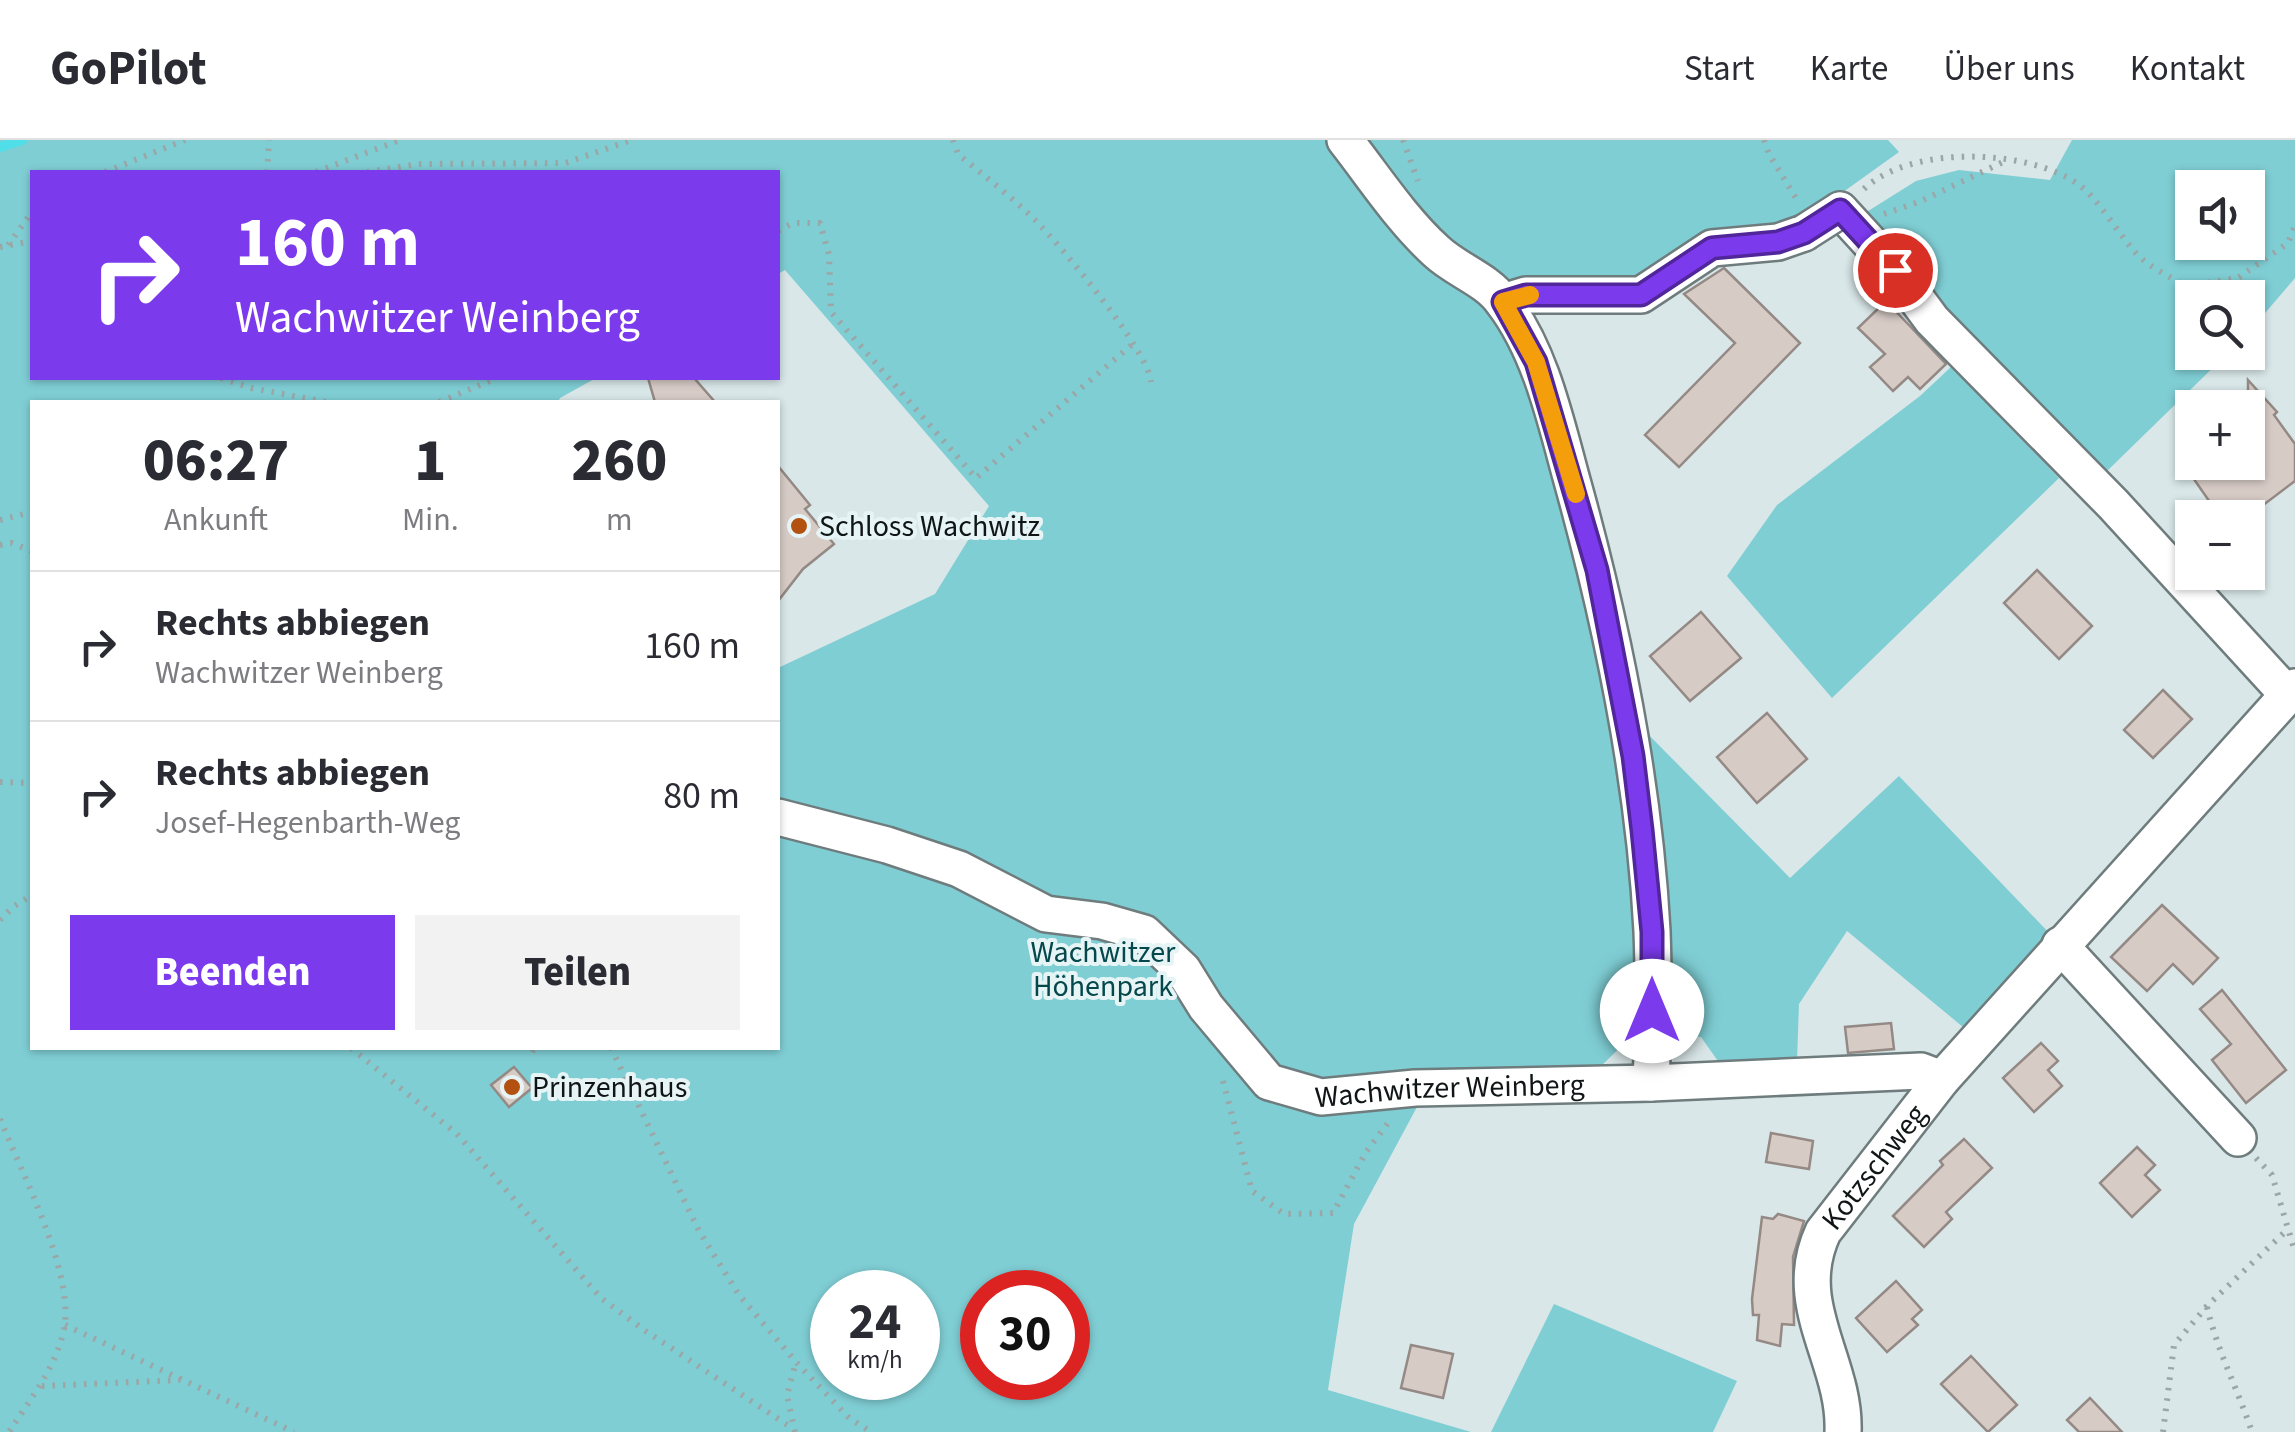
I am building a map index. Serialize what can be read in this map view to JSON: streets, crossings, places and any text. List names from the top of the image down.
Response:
{
  "streets": {
    "street": ["Wachwitzer Weinberg", "Kotzschweg"]
  },
  "crossings": [
    ["Wachwitzer Weinberg", "Kotzschweg"]
  ],
  "parks": ["Wachwitzer Höhenpark"],
  "places": ["Schloss Wachwitz", "Prinzenhaus"],
  "page": {
    "header": "GoPilot",
    "nav": [
      "Start",
      "Karte",
      "Über uns",
      "Kontakt"
    ],
    "map_buttons": ["+", "−"],
    "turn": ["160 m", "Wachwitzer Weinberg"],
    "eta": [
      "06:27",
      "Ankunft",
      "1",
      "Min.",
      "260",
      "m"
    ],
    "list": [
      {
        "name": "Rechts abbiegen",
        "note": "Wachwitzer Weinberg",
        "value": "160 m"
      },
      {
        "name": "Rechts abbiegen",
        "note": "Josef-Hegenbarth-Weg",
        "value": "80 m"
      }
    ],
    "buttons": ["Beenden", "Teilen"],
    "speed": "24 km/h",
    "limit": "30"
  }
}
